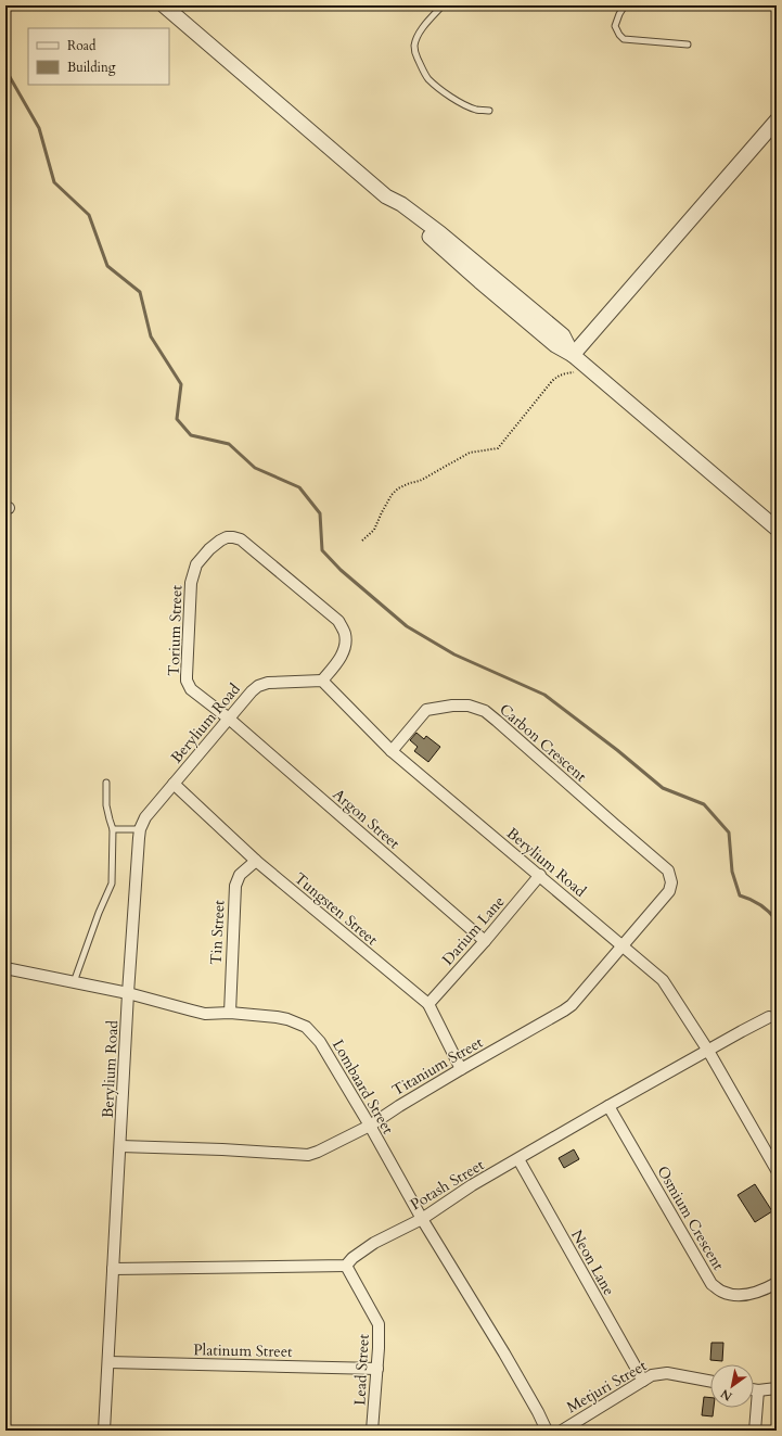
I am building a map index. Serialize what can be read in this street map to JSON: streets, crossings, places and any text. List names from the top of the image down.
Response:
{
  "streets": {
    "street": [
      "Torium Street",
      "Berylium Road",
      "Carbon Crescent",
      "Argon Street",
      "Tungsten Street",
      "Darium Lane",
      "Tin Street",
      "Titanium Street",
      "Lombaard Street",
      "Potash Street",
      "Osmium Crescent",
      "Neon Lane",
      "Platinum Street",
      "Lead Street",
      "Metjuri Street"
    ]
  },
  "crossings": [
    ["Torium Street", "Berylium Road"],
    ["Torium Street", "Argon Street"],
    ["Berylium Road", "Carbon Crescent"],
    ["Berylium Road", "Argon Street"],
    ["Berylium Road", "Tungsten Street"],
    ["Berylium Road", "Darium Lane"],
    ["Berylium Road", "Titanium Street"],
    ["Berylium Road", "Lombaard Street"],
    ["Berylium Road", "Potash Street"],
    ["Berylium Road", "Platinum Street"],
    ["Carbon Crescent", "Titanium Street"],
    ["Argon Street", "Darium Lane"],
    ["Tungsten Street", "Darium Lane"],
    ["Tungsten Street", "Tin Street"],
    ["Tungsten Street", "Titanium Street"],
    ["Tin Street", "Lombaard Street"],
    ["Titanium Street", "Lombaard Street"],
    ["Lombaard Street", "Potash Street"],
    ["Potash Street", "Osmium Crescent"],
    ["Potash Street", "Neon Lane"],
    ["Potash Street", "Lead Street"],
    ["Neon Lane", "Metjuri Street"],
    ["Platinum Street", "Lead Street"]
  ],
  "legend": ["Road", "Building"],
  "north": "bottom left"
}
